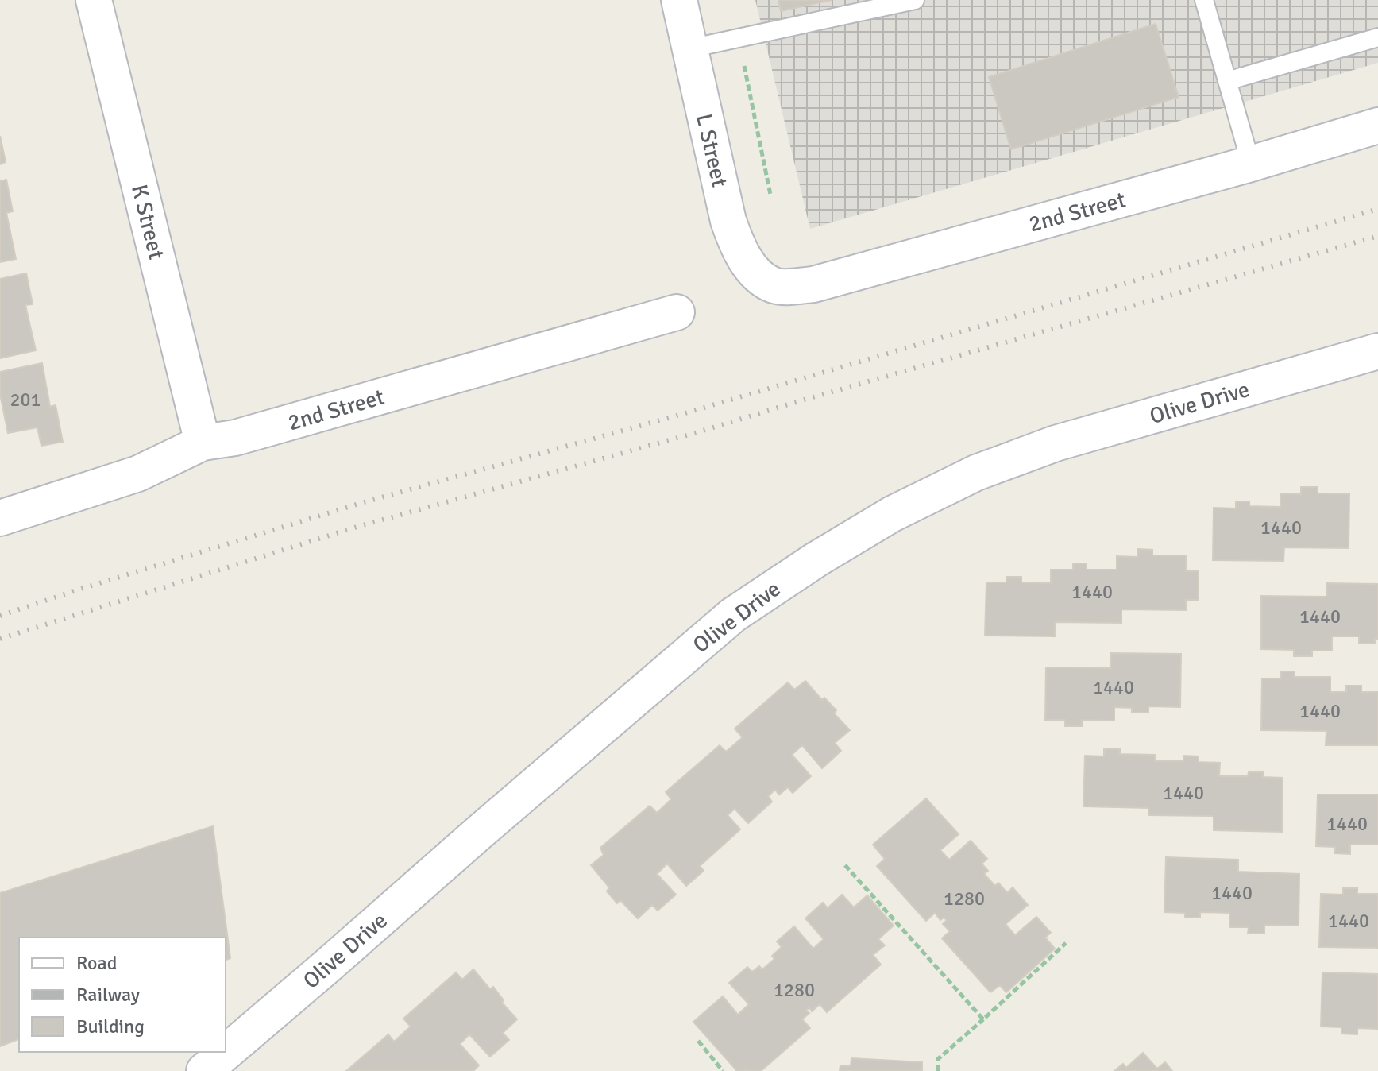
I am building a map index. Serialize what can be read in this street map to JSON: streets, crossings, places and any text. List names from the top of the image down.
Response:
{
  "streets": {
    "street": [
      "L Street",
      "2nd Street",
      "K Street",
      "Olive Drive"
    ]
  },
  "crossings": [
    ["L Street", "2nd Street"],
    ["2nd Street", "K Street"]
  ],
  "house_numbers": [
    "201",
    "1440",
    "1440",
    "1440",
    "1440",
    "1440",
    "1440",
    "1440",
    "1440",
    "1280",
    "1440",
    "1280"
  ],
  "legend": ["Road", "Railway", "Building"]
}
